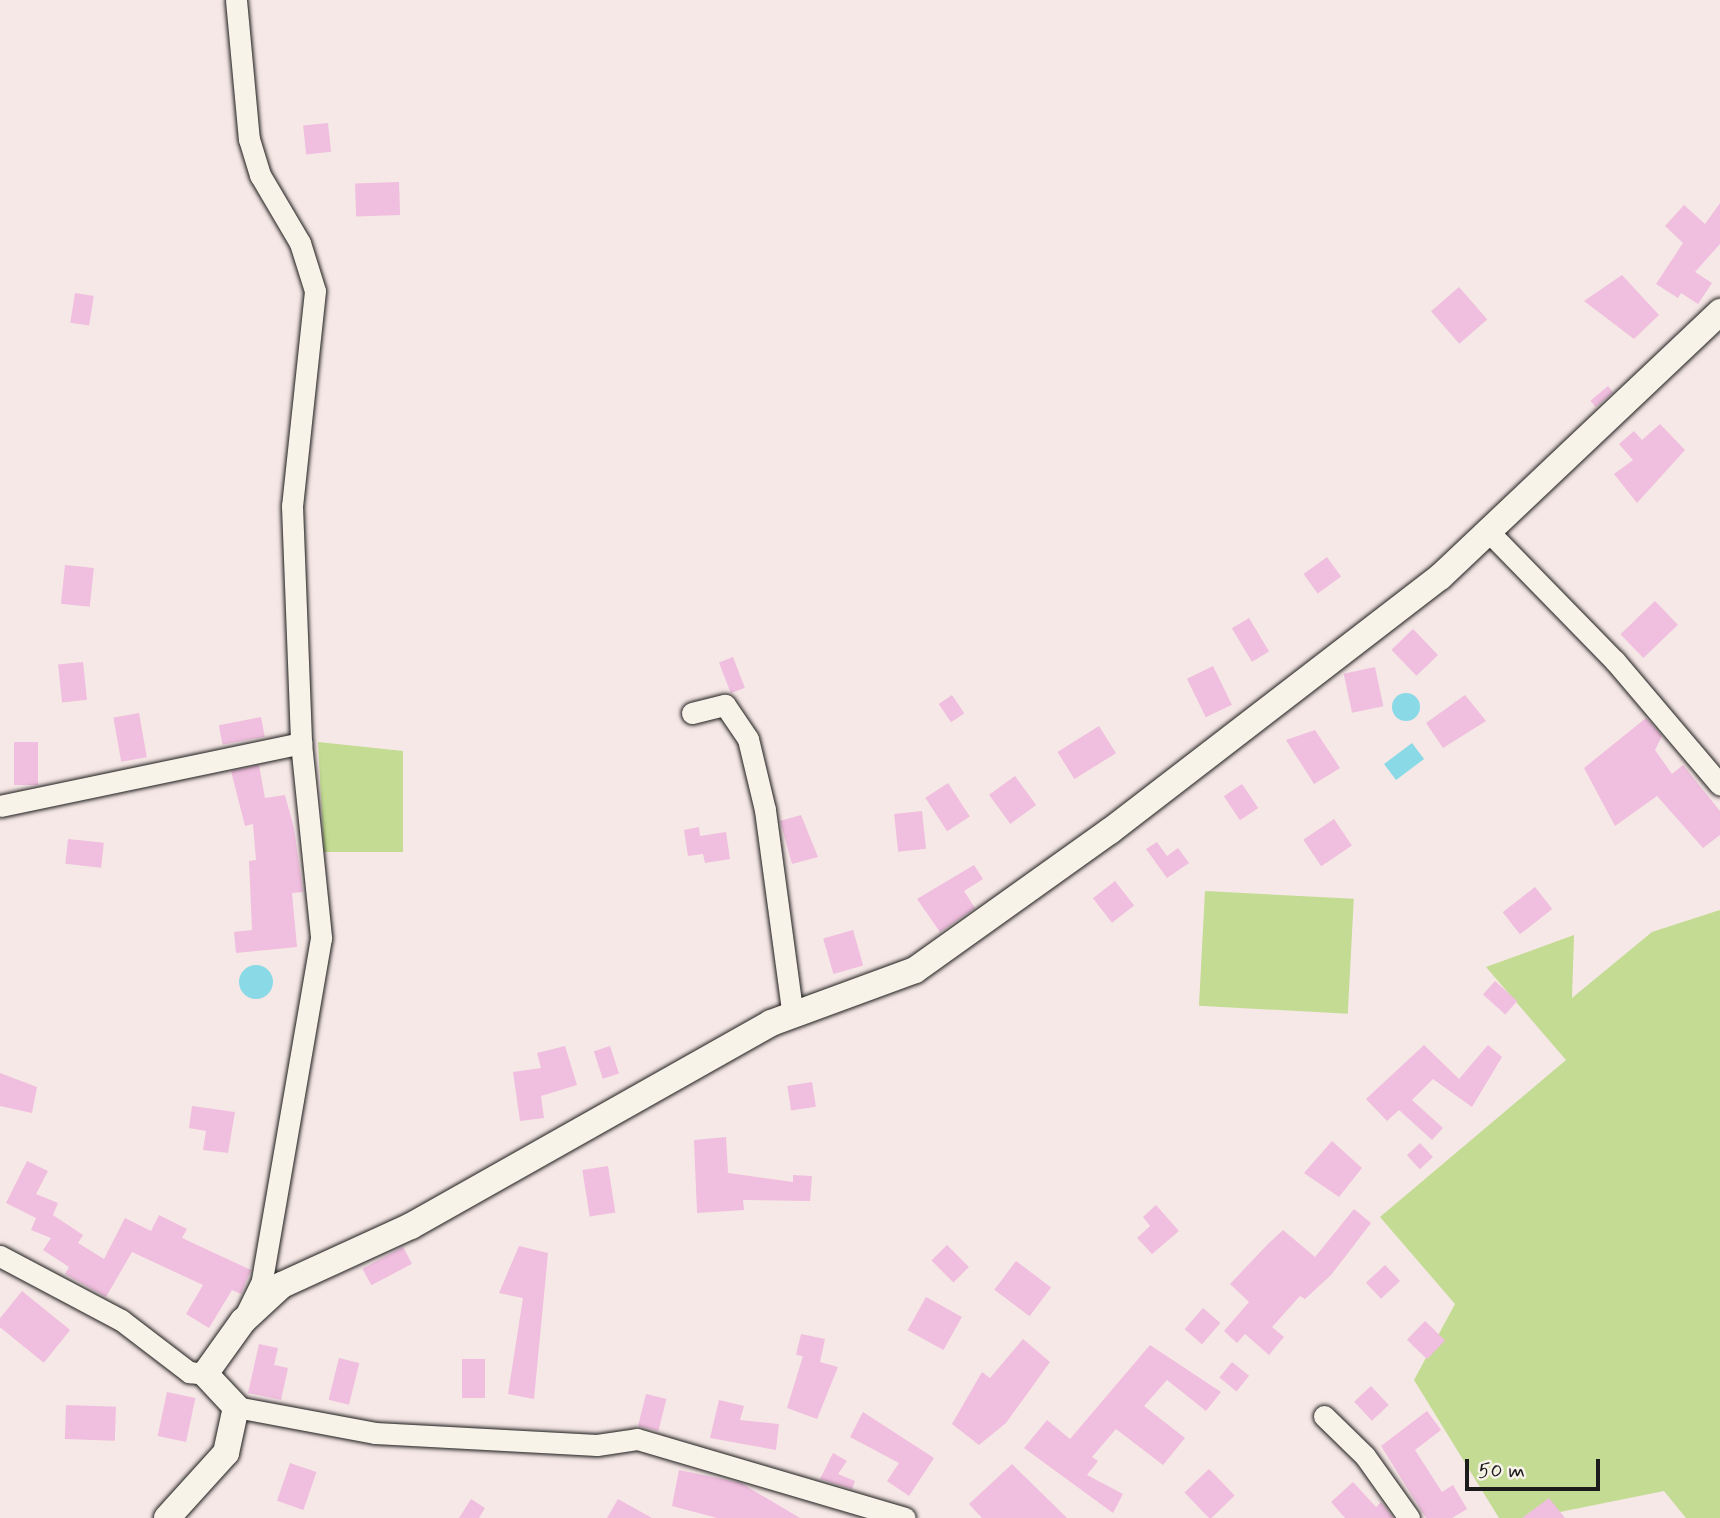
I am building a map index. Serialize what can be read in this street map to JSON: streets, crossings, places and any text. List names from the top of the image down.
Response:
{
  "scale_bar": "50 m"
}
